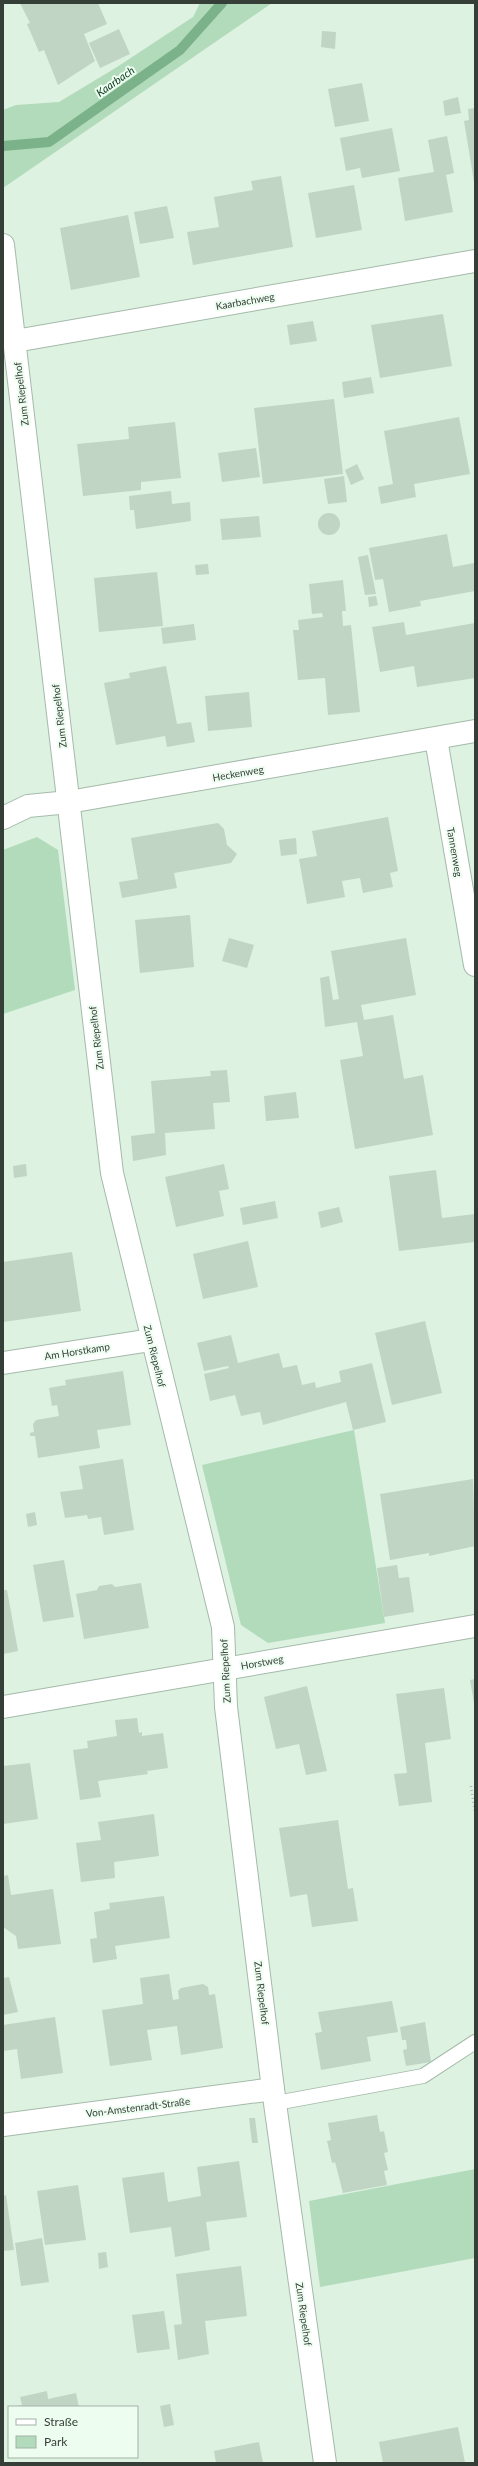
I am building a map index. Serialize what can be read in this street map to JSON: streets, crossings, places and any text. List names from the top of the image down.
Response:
{
  "streets": {
    "street": [
      "Kaarbachweg",
      "Zum Riepelhof",
      "Heckenweg",
      "Tannenweg",
      "Am Horstkamp",
      "Horstweg",
      "Von-Amstenradt-Straße"
    ]
  },
  "crossings": [
    ["Kaarbachweg", "Zum Riepelhof"],
    ["Zum Riepelhof", "Heckenweg"],
    ["Zum Riepelhof", "Am Horstkamp"],
    ["Zum Riepelhof", "Horstweg"],
    ["Zum Riepelhof", "Von-Amstenradt-Straße"],
    ["Heckenweg", "Tannenweg"]
  ],
  "water": ["Kaarbach"],
  "legend": ["Straße", "Park"]
}
